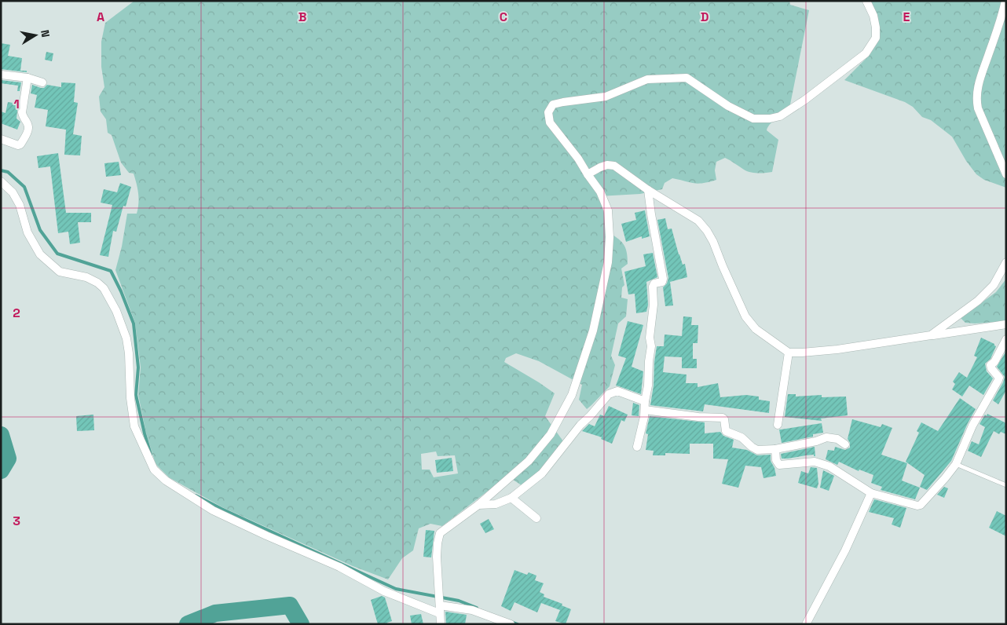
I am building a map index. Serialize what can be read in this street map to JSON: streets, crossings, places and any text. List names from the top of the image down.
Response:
{
  "north": "right",
  "grid": {
    "columns": [
      "A",
      "B",
      "C",
      "D",
      "E"
    ],
    "rows": ["1", "2", "3"]
  }
}
